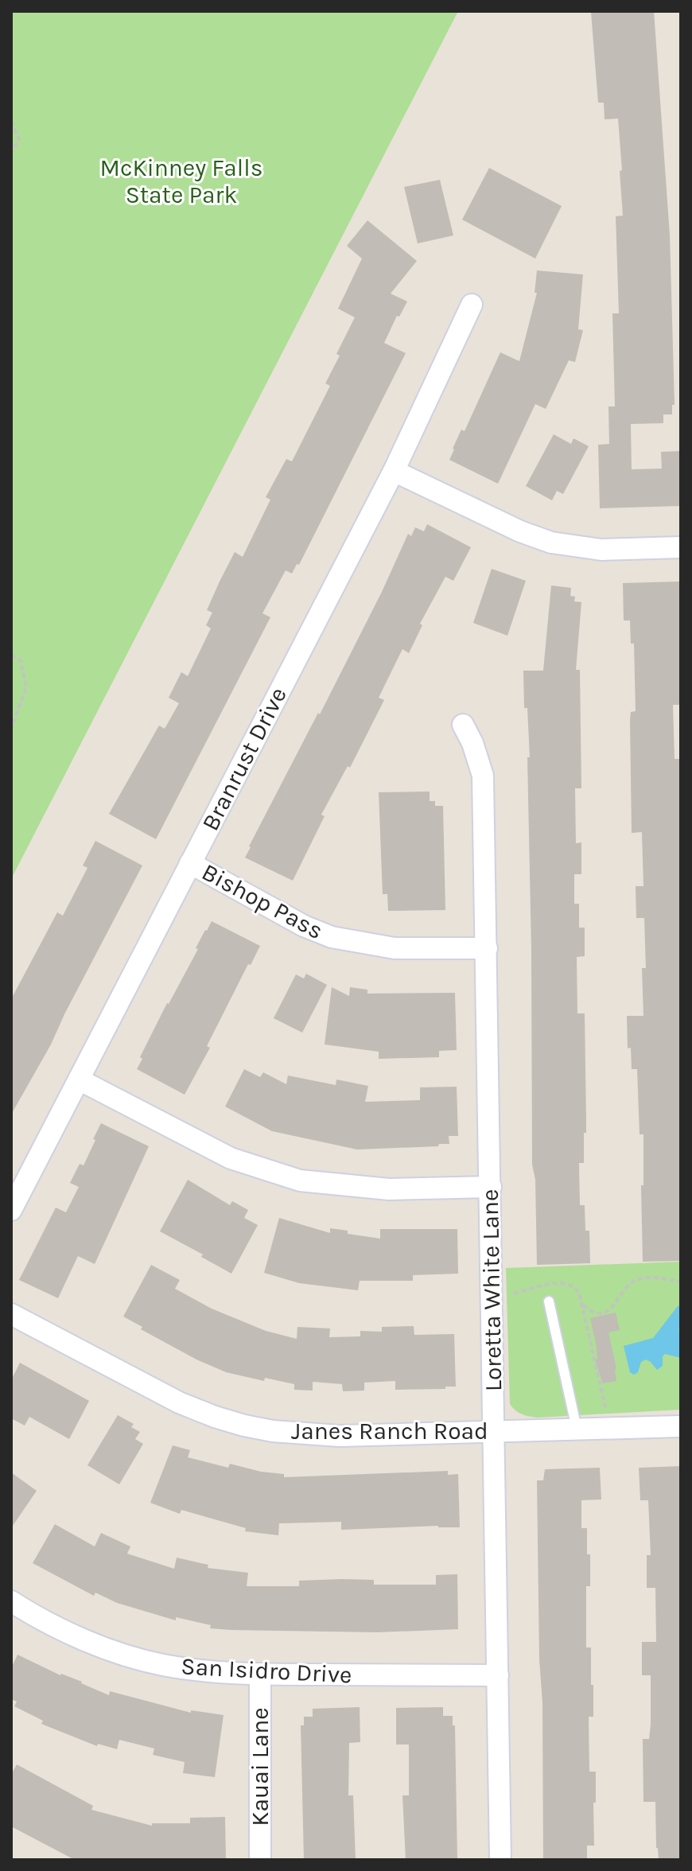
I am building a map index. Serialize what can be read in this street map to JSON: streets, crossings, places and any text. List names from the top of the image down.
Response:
{
  "streets": {
    "street": [
      "Branrust Drive",
      "Bishop Pass",
      "Loretta White Lane",
      "Janes Ranch Road",
      "San Isidro Drive",
      "Kauai Lane"
    ]
  },
  "crossings": [
    ["Branrust Drive", "Bishop Pass"],
    ["Bishop Pass", "Loretta White Lane"],
    ["Loretta White Lane", "Janes Ranch Road"],
    ["Loretta White Lane", "San Isidro Drive"],
    ["San Isidro Drive", "Kauai Lane"]
  ],
  "parks": ["McKinney Falls State Park"]
}
